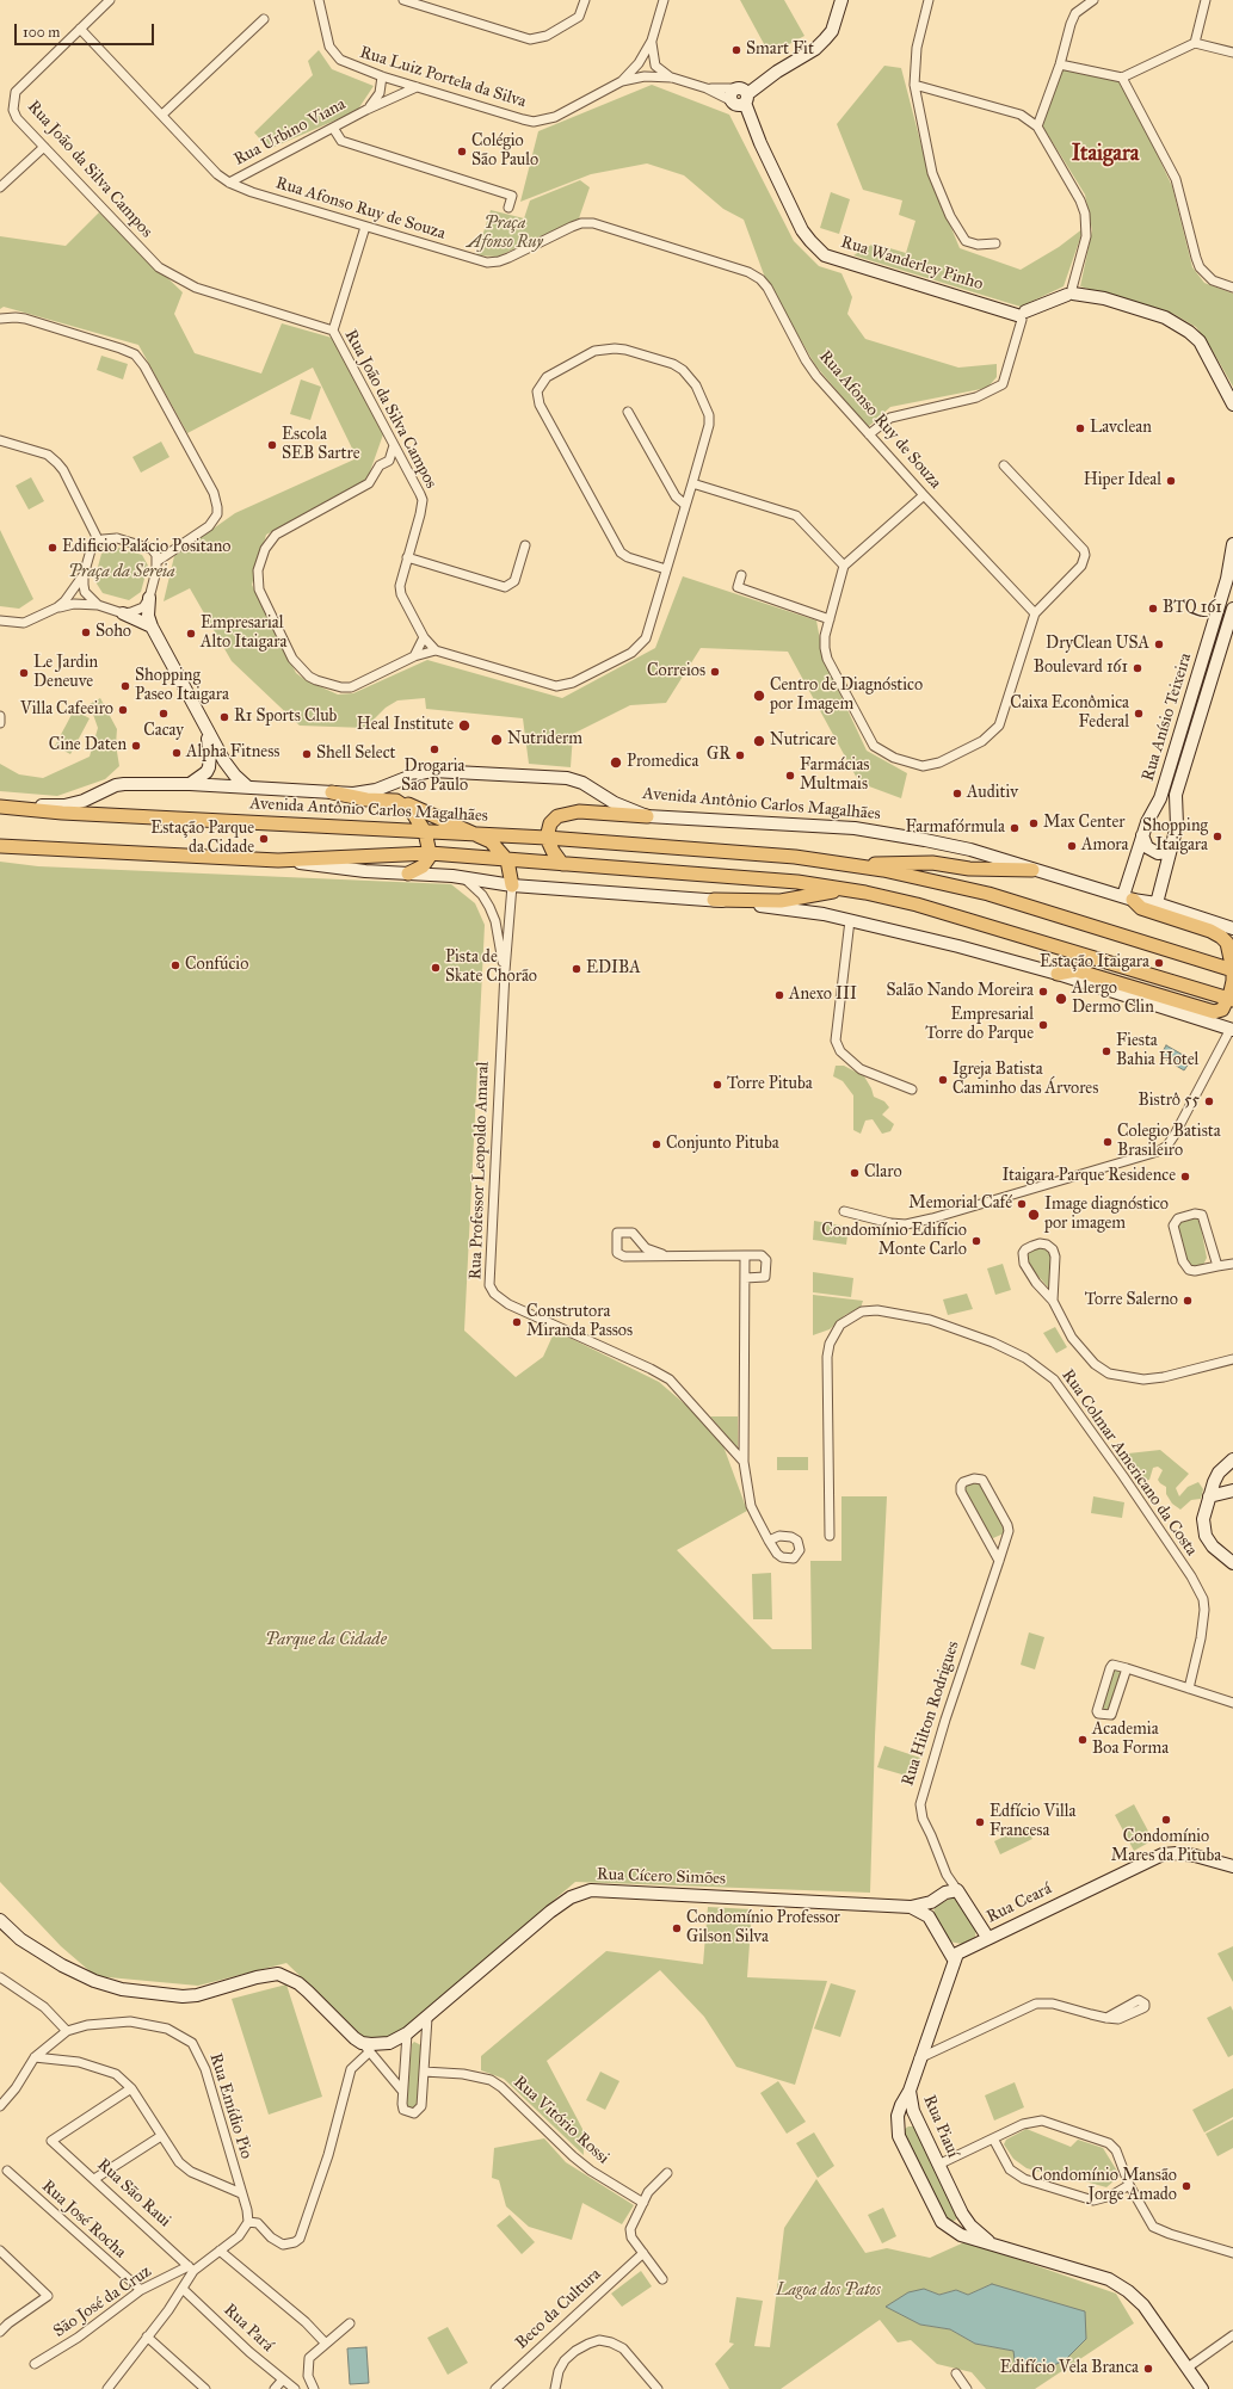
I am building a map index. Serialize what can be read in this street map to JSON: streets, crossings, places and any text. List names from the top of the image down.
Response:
{
  "streets": {
    "main road": ["Avenida Antônio Carlos Magalhães"],
    "street": [
      "Rua Luiz Portela da Silva",
      "Rua Urbino Viana",
      "Rua João da Silva Campos",
      "Rua Afonso Ruy de Souza",
      "Rua Wanderley Pinho",
      "Rua Anísio Teixeira",
      "Rua Professor Leopoldo Amaral",
      "Rua Colmar Americano da Costa",
      "Rua Hilton Rodrigues",
      "Rua Cícero Simões",
      "Rua Ceará",
      "Rua Emídio Pio",
      "Rua Vitório Rossi",
      "Rua Piauí",
      "Rua São Raui",
      "Rua José Rocha",
      "São José da Cruz",
      "Beco da Cultura",
      "Rua Pará"
    ]
  },
  "crossings": [
    ["Rua Luiz Portela da Silva", "Rua Urbino Viana"],
    ["Rua Luiz Portela da Silva", "Rua Wanderley Pinho"],
    ["Rua Urbino Viana", "Rua Afonso Ruy de Souza"],
    ["Rua João da Silva Campos", "Rua Afonso Ruy de Souza"],
    ["Rua Anísio Teixeira", "Avenida Antônio Carlos Magalhães"],
    ["Rua Hilton Rodrigues", "Rua Cícero Simões"],
    ["Rua Hilton Rodrigues", "Rua Ceará"],
    ["Rua São Raui", "São José da Cruz"],
    ["Rua José Rocha", "São José da Cruz"]
  ],
  "districts": ["Itaigara"],
  "parks": [
    "Praça Afonso Ruy",
    "Praça da Sereia",
    "Parque da Cidade",
    "Lagoa dos Patos"
  ],
  "places": [
    "Smart Fit",
    "Colégio São Paulo",
    "Lavclean",
    "Escola SEB Sartre",
    "Hiper Ideal",
    "Edificio Palácio Positano",
    "BTQ 161",
    "Soho",
    "Empresarial Alto Itaigara",
    "DryClean USA",
    "Boulevard 161",
    "Correios",
    "Le Jardin Deneuve",
    "Shopping Paseo Itaigara",
    "Centro de Diagnóstico por Imagem",
    "Villa Cafeeiro",
    "Cacay",
    "Caixa Econômica Federal",
    "R1 Sports Club",
    "Heal Institute",
    "Nutriderm",
    "Nutricare",
    "Cine Daten",
    "Drogaria São Paulo",
    "Alpha Fitness",
    "Shell Select",
    "GR",
    "Promedica",
    "Farmácias Multmais",
    "Auditiv",
    "Max Center",
    "Farmafórmula",
    "Shopping Itaigara",
    "Estação Parque da Cidade",
    "Amora",
    "Estação Itaigara",
    "Confúcio",
    "Pista de Skate Chorão",
    "EDIBA",
    "Salão Nando Moreira",
    "Anexo III",
    "Alergo Dermo Clin",
    "Empresarial Torre do Parque",
    "Fiesta Bahia Hotel",
    "Igreja Batista Caminho das Árvores",
    "Torre Pituba",
    "Bistrô 55",
    "Colegio Batista Brasileiro",
    "Conjunto Pituba",
    "Claro",
    "Itaigara Parque Residence",
    "Memorial Café",
    "Image diagnóstico por imagem",
    "Condomínio Edifício Monte Carlo",
    "Torre Salerno",
    "Construtora Miranda Passos",
    "Academia Boa Forma",
    "Condomínio Mares da Pituba",
    "Edfício Villa Francesa",
    "Condomínio Professor Gilson Silva",
    "Condomínio Mansão Jorge Amado",
    "Edifício Vela Branca"
  ],
  "scale_bar": "100 m"
}
